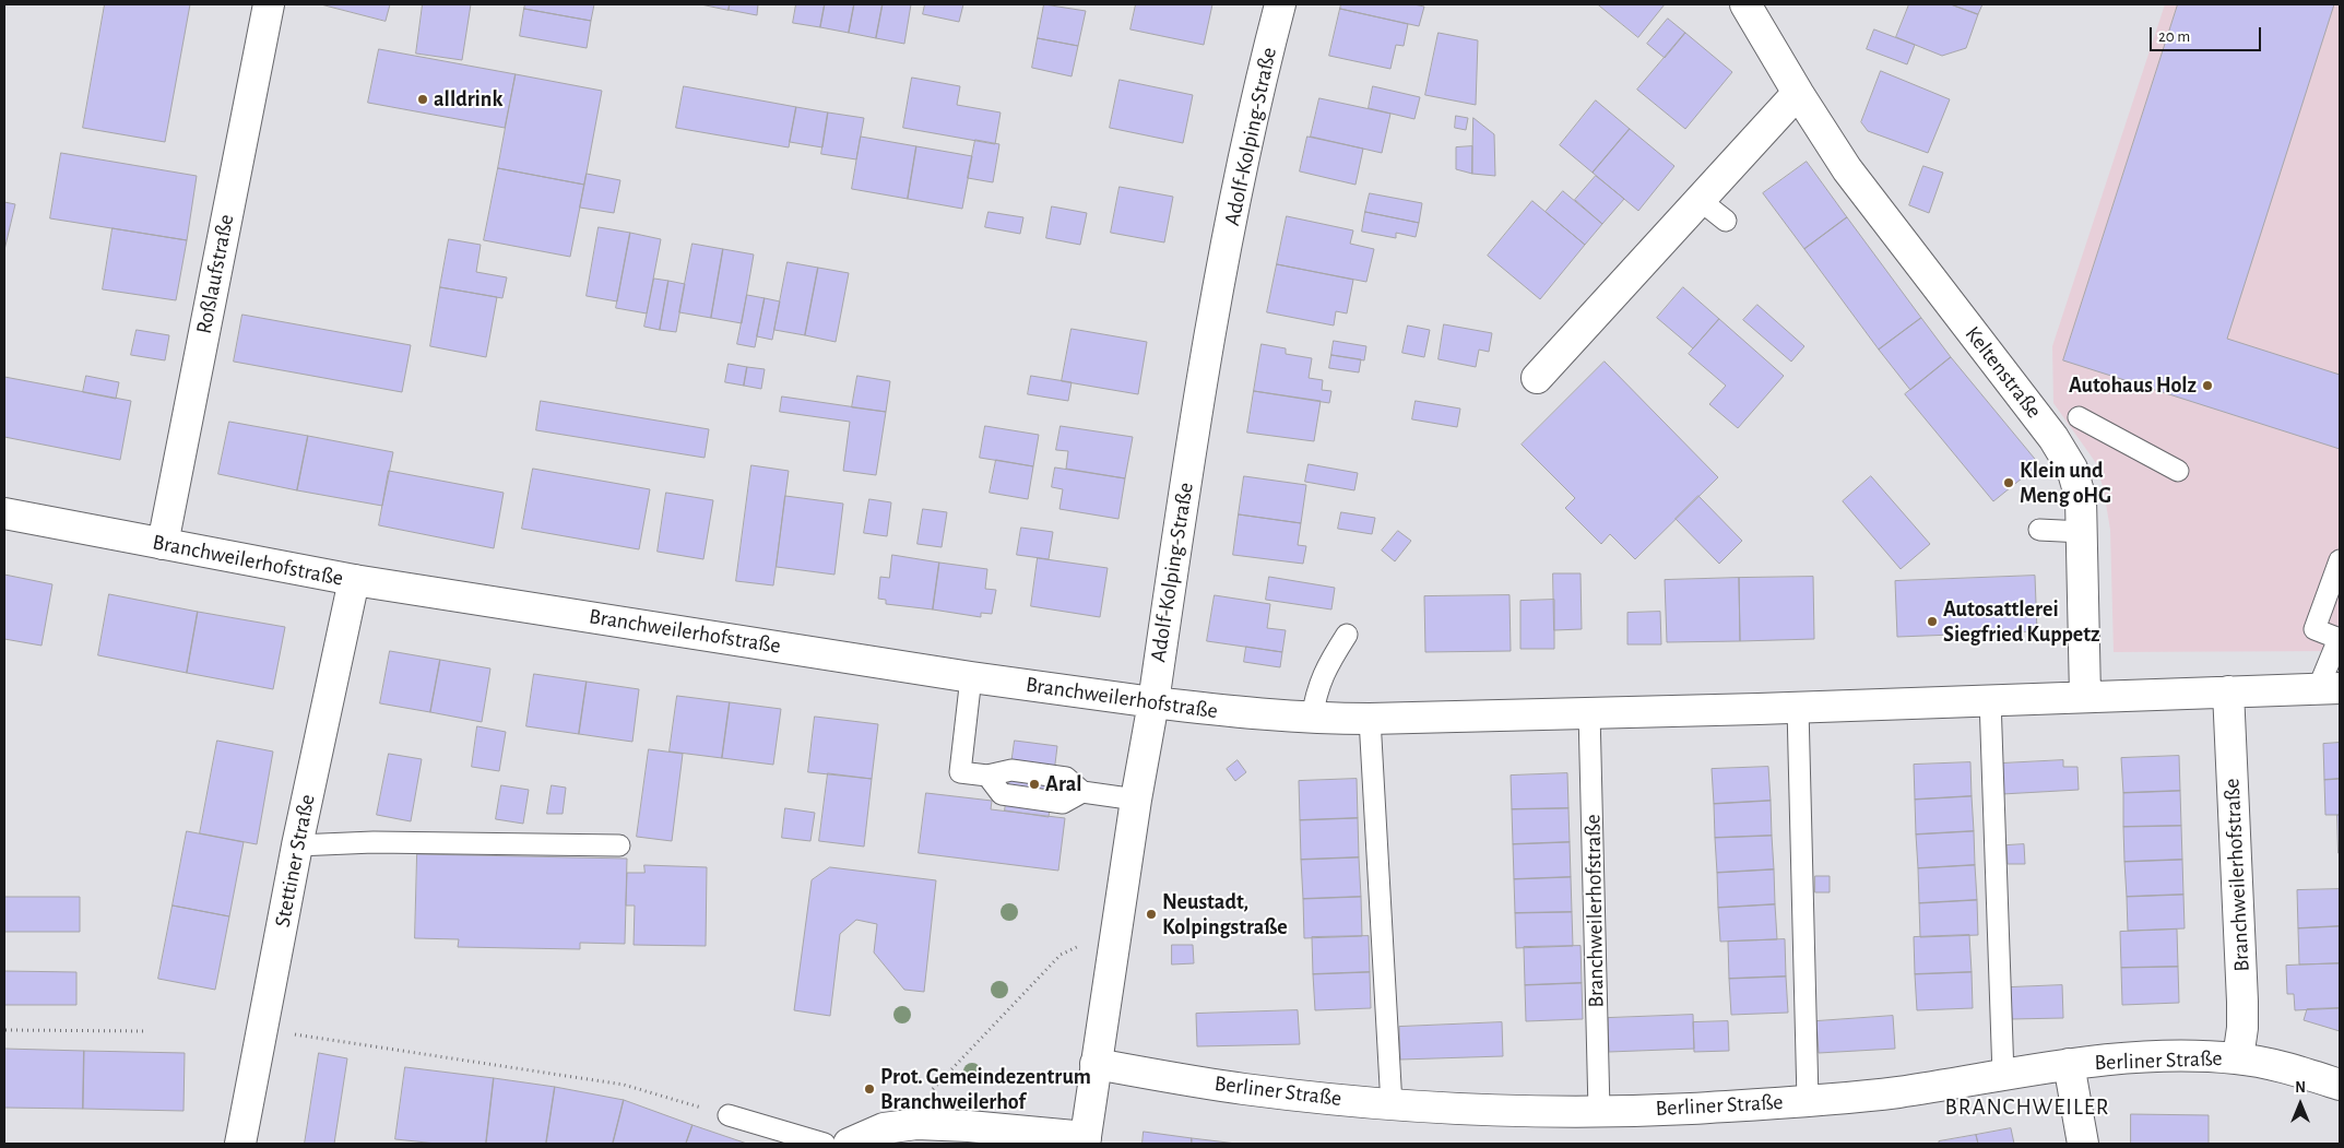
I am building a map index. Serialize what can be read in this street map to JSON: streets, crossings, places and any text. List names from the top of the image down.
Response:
{
  "streets": {
    "street": [
      "Adolf-Kolping-Straße",
      "Roßlaufstraße",
      "Keltenstraße",
      "Branchweilerhofstraße",
      "Stettiner Straße",
      "Berliner Straße"
    ]
  },
  "crossings": [
    ["Adolf-Kolping-Straße", "Branchweilerhofstraße"],
    ["Adolf-Kolping-Straße", "Berliner Straße"],
    ["Roßlaufstraße", "Branchweilerhofstraße"],
    ["Keltenstraße", "Branchweilerhofstraße"],
    ["Branchweilerhofstraße", "Stettiner Straße"],
    ["Branchweilerhofstraße", "Berliner Straße"]
  ],
  "districts": ["BRANCHWEILER"],
  "places": [
    "alldrink",
    "Autohaus Holz",
    "Klein und Meng oHG",
    "Autosattlerei Siegfried Kuppetz",
    "Aral",
    "Neustadt, Kolpingstraße",
    "Prot. Gemeindezentrum Branchweilerhof"
  ],
  "scale_bar": "20 m",
  "north": "top"
}
